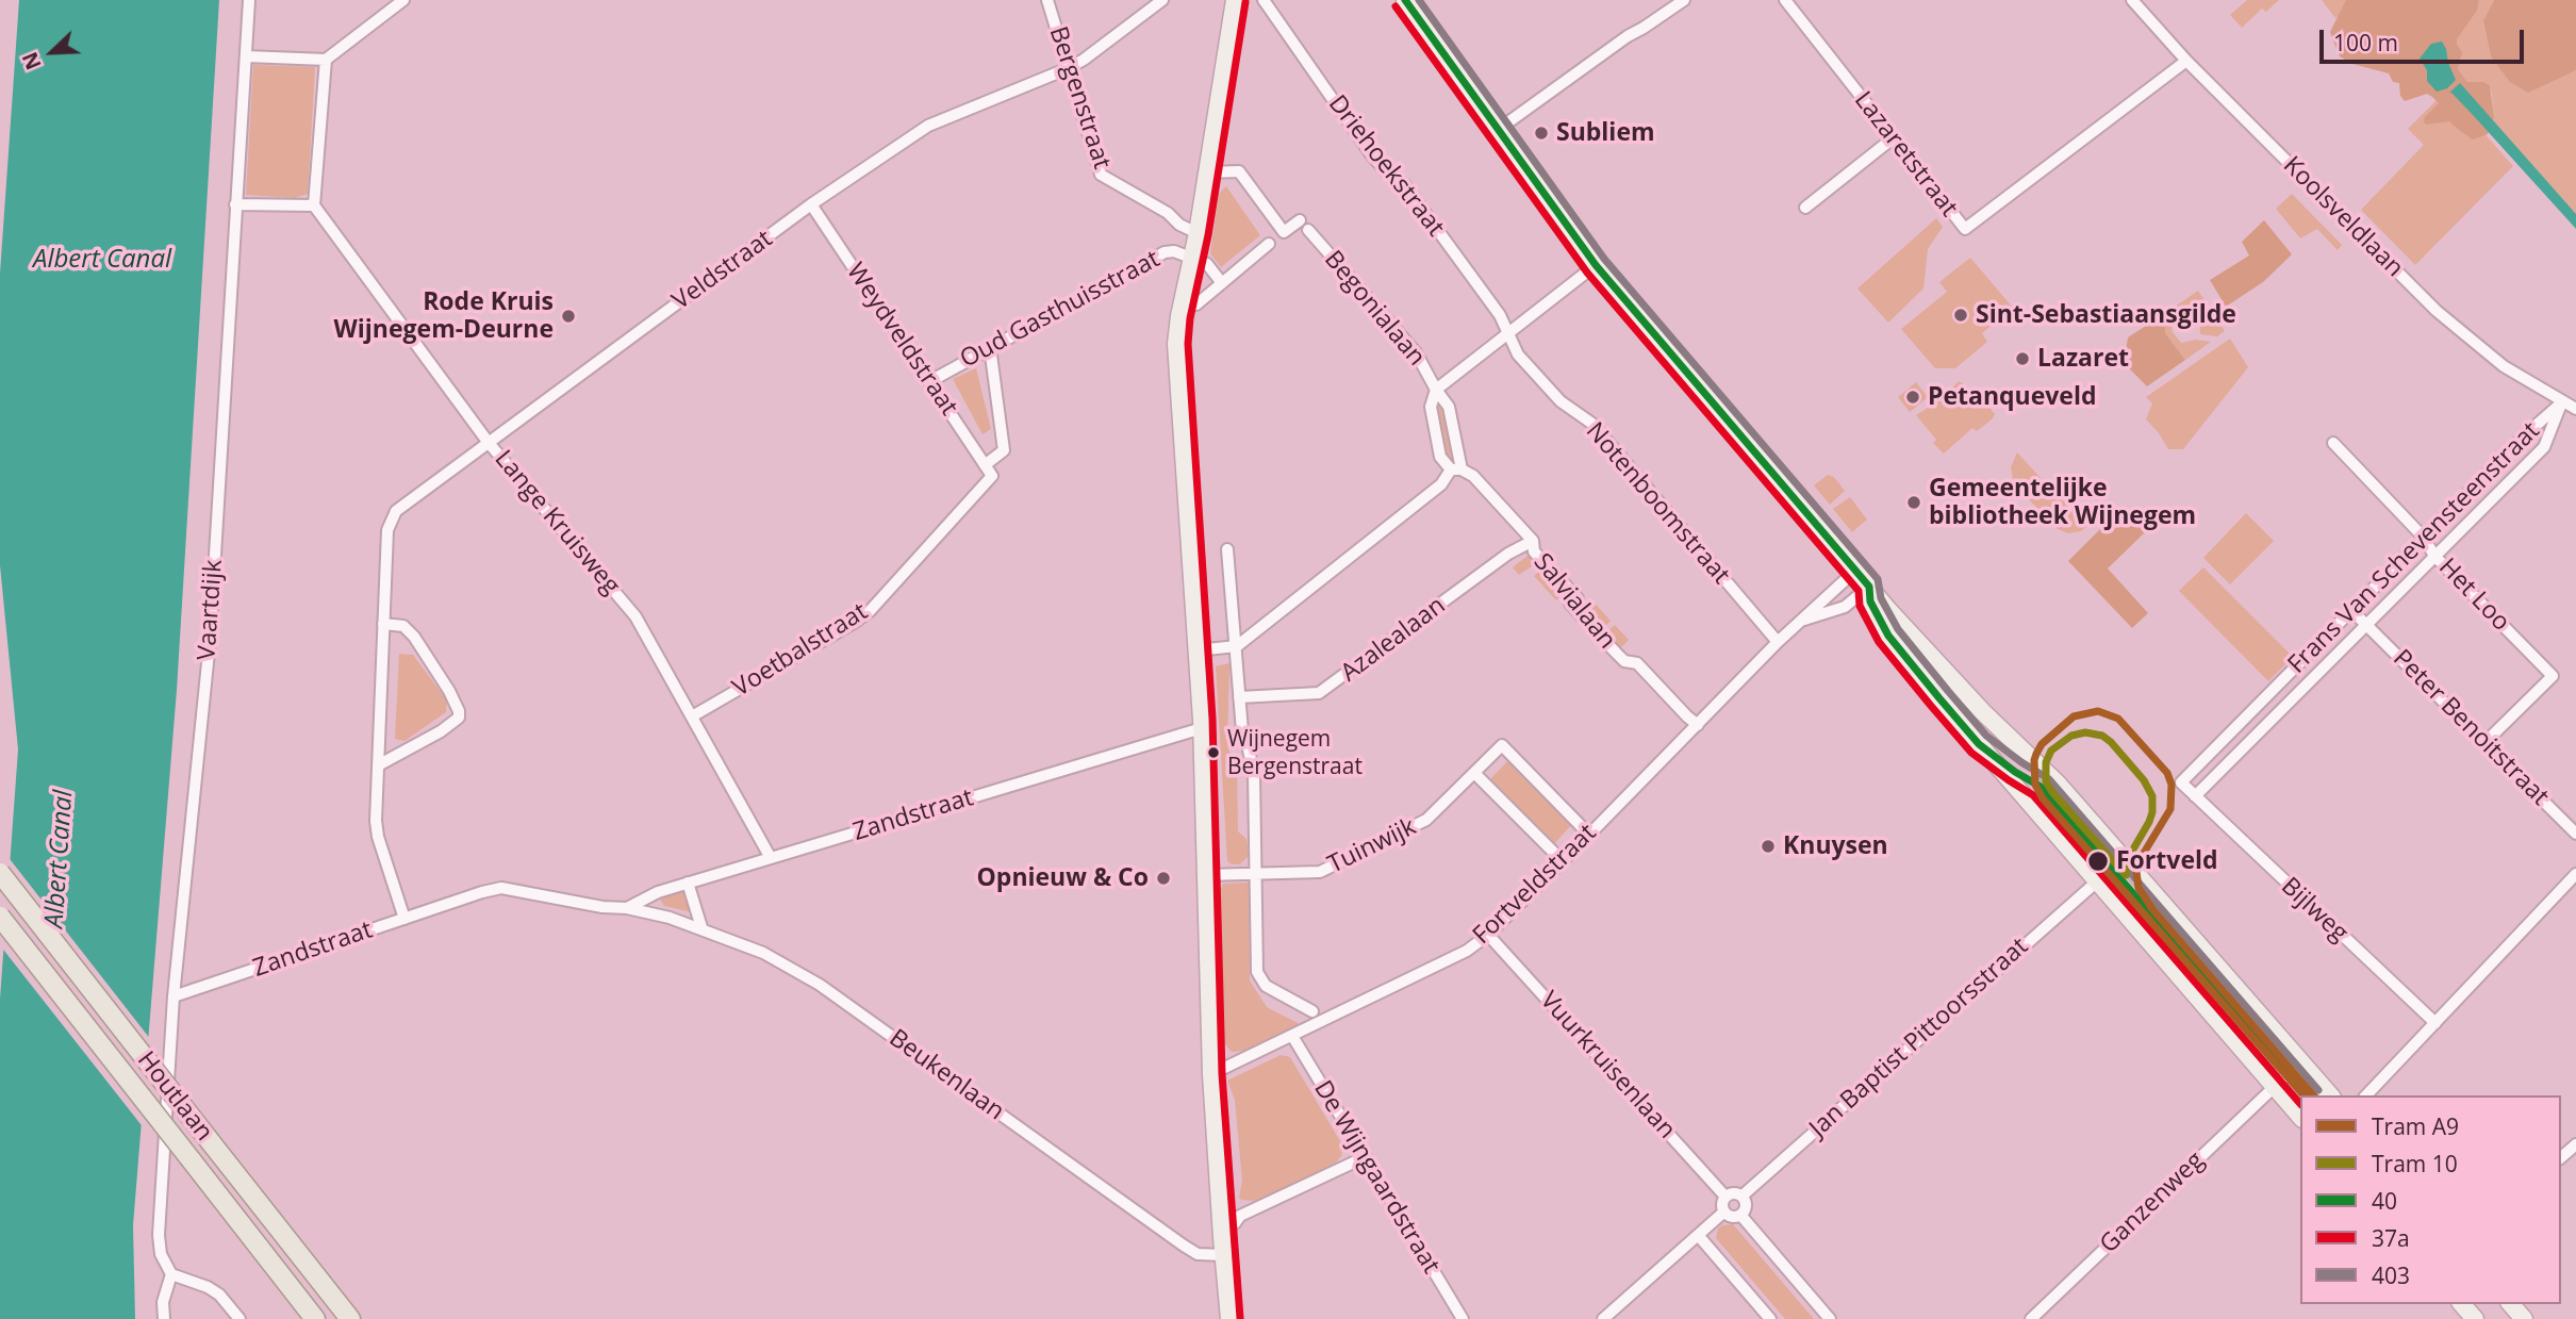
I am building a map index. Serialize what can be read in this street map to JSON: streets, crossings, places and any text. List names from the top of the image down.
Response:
{
  "streets": {
    "main road": ["Houtlaan"],
    "street": [
      "Bergenstraat",
      "Lazaretstraat",
      "Driehoekstraat",
      "Koolsveldlaan",
      "Veldstraat",
      "Begonialaan",
      "Oud Gasthuisstraat",
      "Weydveldstraat",
      "Notenboomstraat",
      "Lange Kruisweg",
      "Frans Van Schevensteenstraat",
      "Het Loo",
      "Salvialaan",
      "Vaartdijk",
      "Azalealaan",
      "Voetbalstraat",
      "Peter Benoitstraat",
      "Zandstraat",
      "Tuinwijk",
      "Fortveldstraat",
      "Bijlweg",
      "Jan Baptist Pittoorsstraat",
      "Vuurkruisenlaan",
      "Beukenlaan",
      "De Wijngaardstraat",
      "Ganzenweg"
    ]
  },
  "crossings": [
    ["Bergenstraat", "Veldstraat"],
    ["Lazaretstraat", "Koolsveldlaan"],
    ["Driehoekstraat", "Notenboomstraat"],
    ["Koolsveldlaan", "Frans Van Schevensteenstraat"],
    ["Veldstraat", "Weydveldstraat"],
    ["Veldstraat", "Lange Kruisweg"],
    ["Veldstraat", "Zandstraat"],
    ["Begonialaan", "Salvialaan"],
    ["Oud Gasthuisstraat", "Weydveldstraat"],
    ["Weydveldstraat", "Voetbalstraat"],
    ["Notenboomstraat", "Fortveldstraat"],
    ["Lange Kruisweg", "Voetbalstraat"],
    ["Lange Kruisweg", "Zandstraat"],
    ["Frans Van Schevensteenstraat", "Het Loo"],
    ["Frans Van Schevensteenstraat", "Peter Benoitstraat"],
    ["Frans Van Schevensteenstraat", "Bijlweg"],
    ["Het Loo", "Peter Benoitstraat"],
    ["Salvialaan", "Azalealaan"],
    ["Salvialaan", "Fortveldstraat"],
    ["Vaartdijk", "Zandstraat"],
    ["Zandstraat", "Beukenlaan"],
    ["Tuinwijk", "Fortveldstraat"],
    ["Fortveldstraat", "Vuurkruisenlaan"],
    ["Fortveldstraat", "De Wijngaardstraat"],
    ["Jan Baptist Pittoorsstraat", "Vuurkruisenlaan"]
  ],
  "water": ["Albert Canal"],
  "places": [
    "Subliem",
    "Sint-Sebastiaansgilde",
    "Rode Kruis Wijnegem-Deurne",
    "Lazaret",
    "Petanqueveld",
    "Gemeentelijke bibliotheek Wijnegem",
    "Wijnegem Bergenstraat",
    "Knuysen",
    "Fortveld",
    "Opnieuw & Co"
  ],
  "lines": [
    "transit line 40",
    "transit line 403",
    "transit line 37a",
    "tram line A9",
    "tram line 10"
  ],
  "legend": [
    "Tram A9",
    "Tram 10",
    "40",
    "37a",
    "403"
  ],
  "scale_bar": "100 m",
  "north": "bottom left"
}
